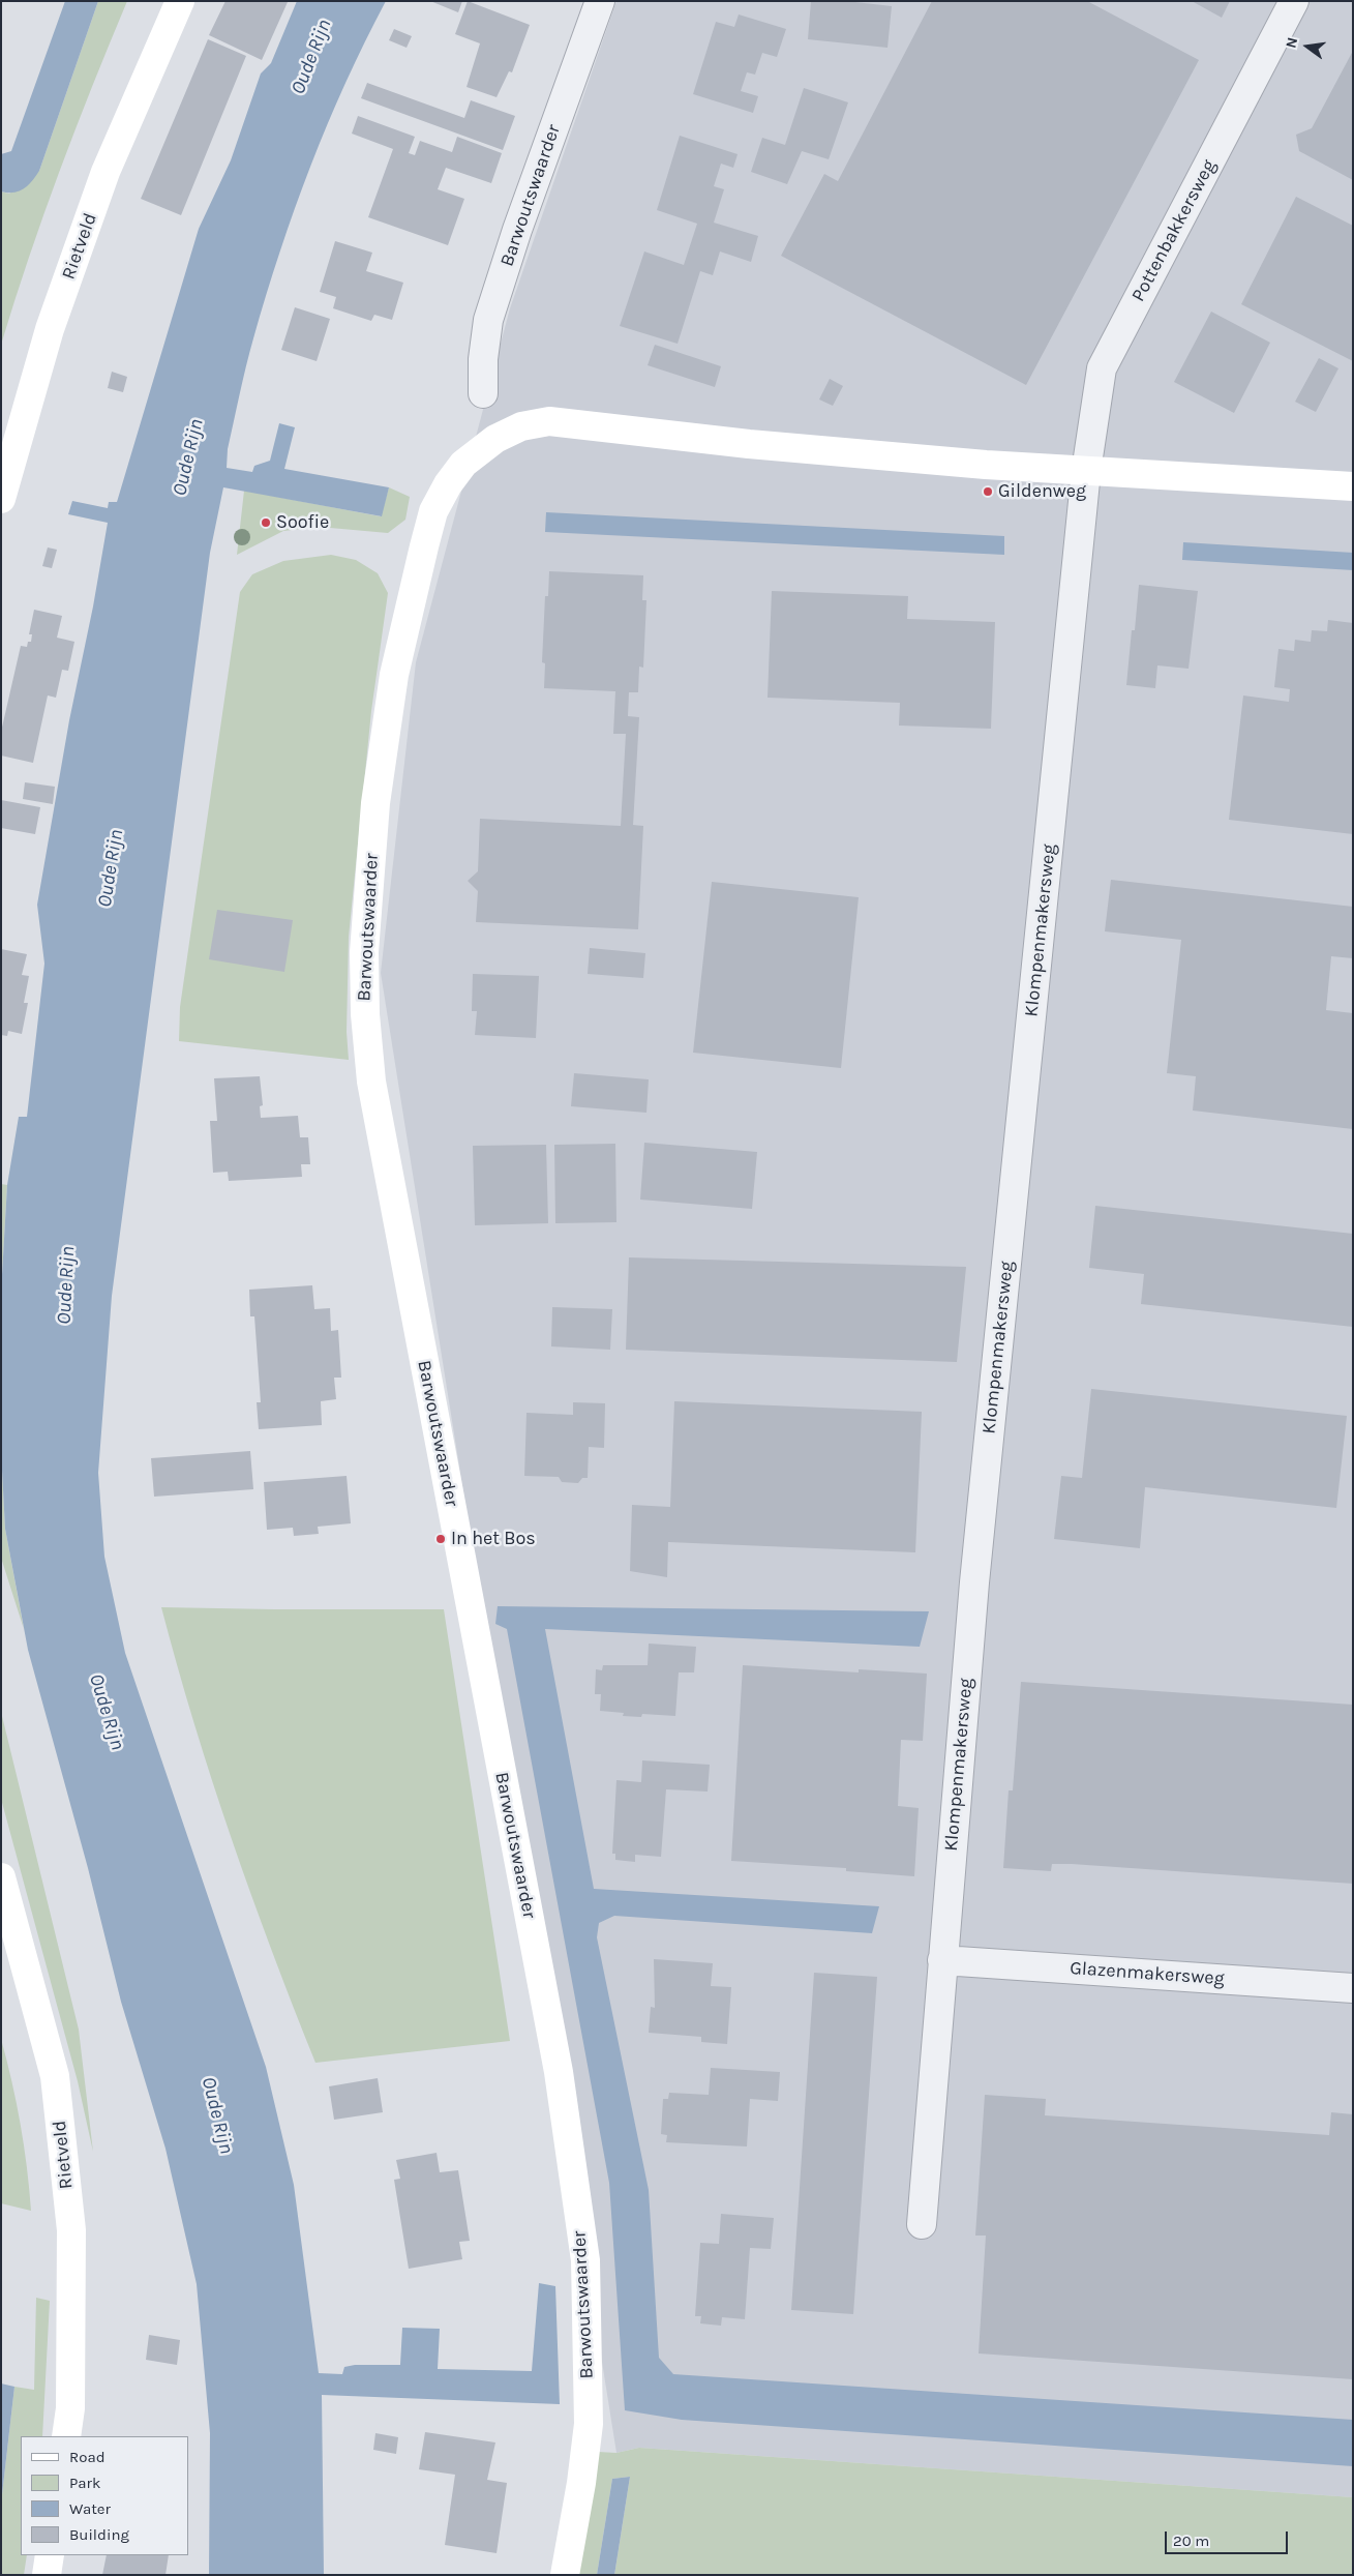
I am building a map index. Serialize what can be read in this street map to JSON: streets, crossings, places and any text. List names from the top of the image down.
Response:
{
  "streets": {
    "street": [
      "Barwoutswaarder",
      "Pottenbakkersweg",
      "Rietveld",
      "Klompenmakersweg",
      "Glazenmakersweg"
    ]
  },
  "crossings": [
    ["Barwoutswaarder", "Pottenbakkersweg"],
    ["Barwoutswaarder", "Klompenmakersweg"],
    ["Pottenbakkersweg", "Klompenmakersweg"],
    ["Klompenmakersweg", "Glazenmakersweg"]
  ],
  "water": ["Oude Rijn"],
  "places": ["Gildenweg", "Soofie", "In het Bos"],
  "legend": [
    "Road",
    "Park",
    "Water",
    "Building"
  ],
  "scale_bar": "20 m",
  "north": "left"
}
